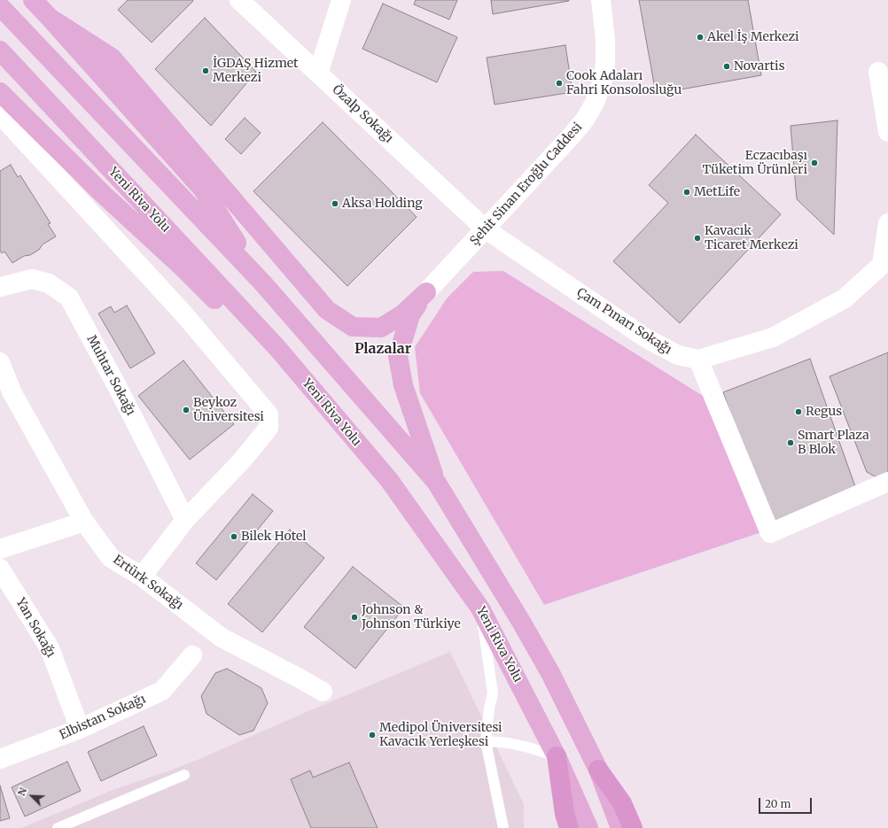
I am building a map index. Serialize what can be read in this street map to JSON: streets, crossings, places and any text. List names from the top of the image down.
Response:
{
  "streets": {
    "highway": ["Yeni Riva Yolu"],
    "street": [
      "Özalp Sokağı",
      "Şehit Sinan Eroğlu Caddesi",
      "Çam Pınarı Sokağı",
      "Muhtar Sokağı",
      "Ertürk Sokağı",
      "Yan Sokağı",
      "Elbistan Sokağı"
    ]
  },
  "crossings": [
    ["Özalp Sokağı", "Şehit Sinan Eroğlu Caddesi"],
    ["Özalp Sokağı", "Çam Pınarı Sokağı"],
    ["Şehit Sinan Eroğlu Caddesi", "Çam Pınarı Sokağı"],
    ["Yan Sokağı", "Elbistan Sokağı"]
  ],
  "districts": ["Plazalar"],
  "places": [
    "Akel İş Merkezi",
    "Novartis",
    "İGDAŞ Hizmet Merkezi",
    "Cook Adaları Fahri Konsolosluğu",
    "Eczacıbaşı Tüketim Ürünleri",
    "MetLife",
    "Aksa Holding",
    "Kavacık Ticaret Merkezi",
    "Beykoz Üniversitesi",
    "Regus",
    "Smart Plaza B Blok",
    "Bilek Hotel",
    "Johnson & Johnson Türkiye",
    "Medipol Üniversitesi Kavacık Yerleşkesi"
  ],
  "scale_bar": "20 m",
  "north": "top left"
}
